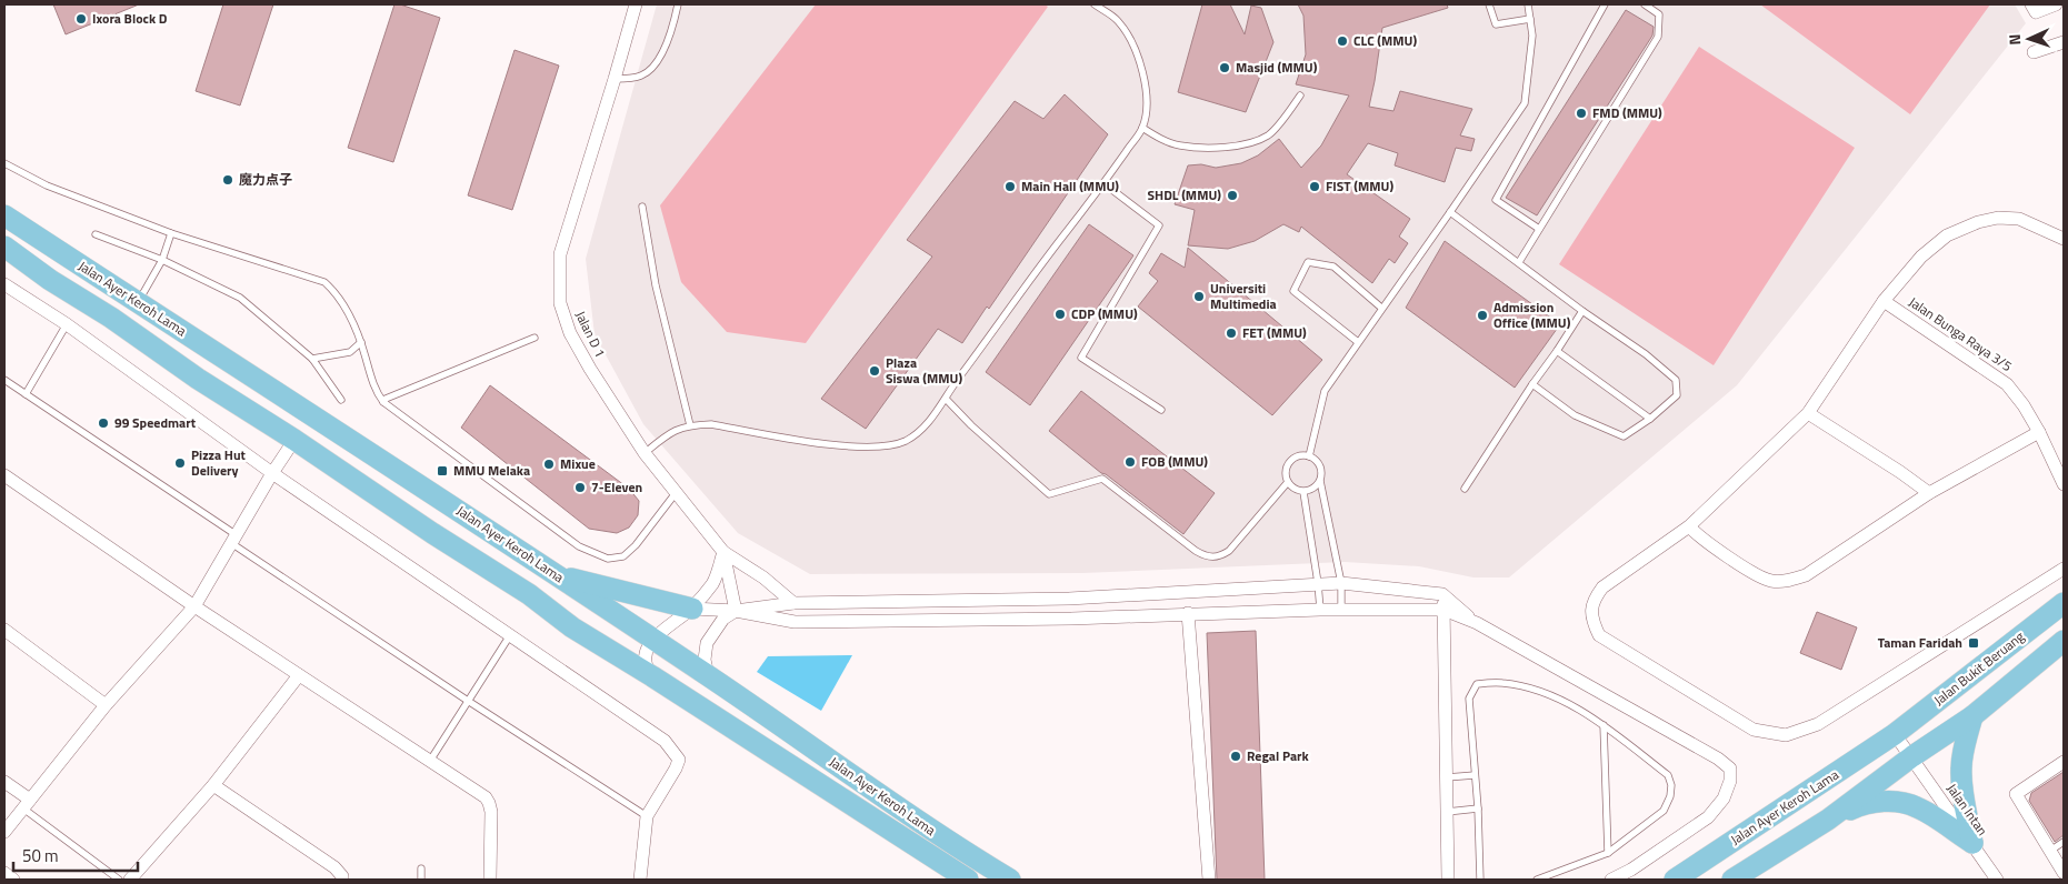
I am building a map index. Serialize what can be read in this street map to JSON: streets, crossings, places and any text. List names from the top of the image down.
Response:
{
  "streets": {
    "main road": ["Jalan Ayer Keroh Lama", "Jalan Bukit Beruang"],
    "street": ["Jalan D 1", "Jalan Bunga Raya 3/5", "Jalan Intan"]
  },
  "crossings": [
    ["Jalan Ayer Keroh Lama", "Jalan Bukit Beruang"],
    ["Jalan Ayer Keroh Lama", "Jalan Intan"],
    ["Jalan Bukit Beruang", "Jalan Intan"]
  ],
  "places": {
    "other": [
      "Ixora Block D",
      "CLC (MMU)",
      "Masjid (MMU)",
      "FMD (MMU)",
      "魔力点子",
      "Main Hall (MMU)",
      "FIST (MMU)",
      "SHDL (MMU)",
      "Universiti Multimedia",
      "CDP (MMU)",
      "Admission Office (MMU)",
      "FET (MMU)",
      "Plaza Siswa (MMU)",
      "99 Speedmart",
      "FOB (MMU)",
      "Pizza Hut Delivery",
      "Mixue",
      "7-Eleven",
      "Regal Park"
    ],
    "transit": ["MMU Melaka", "Taman Faridah"]
  },
  "scale_bar": "50 m",
  "north": "left"
}
